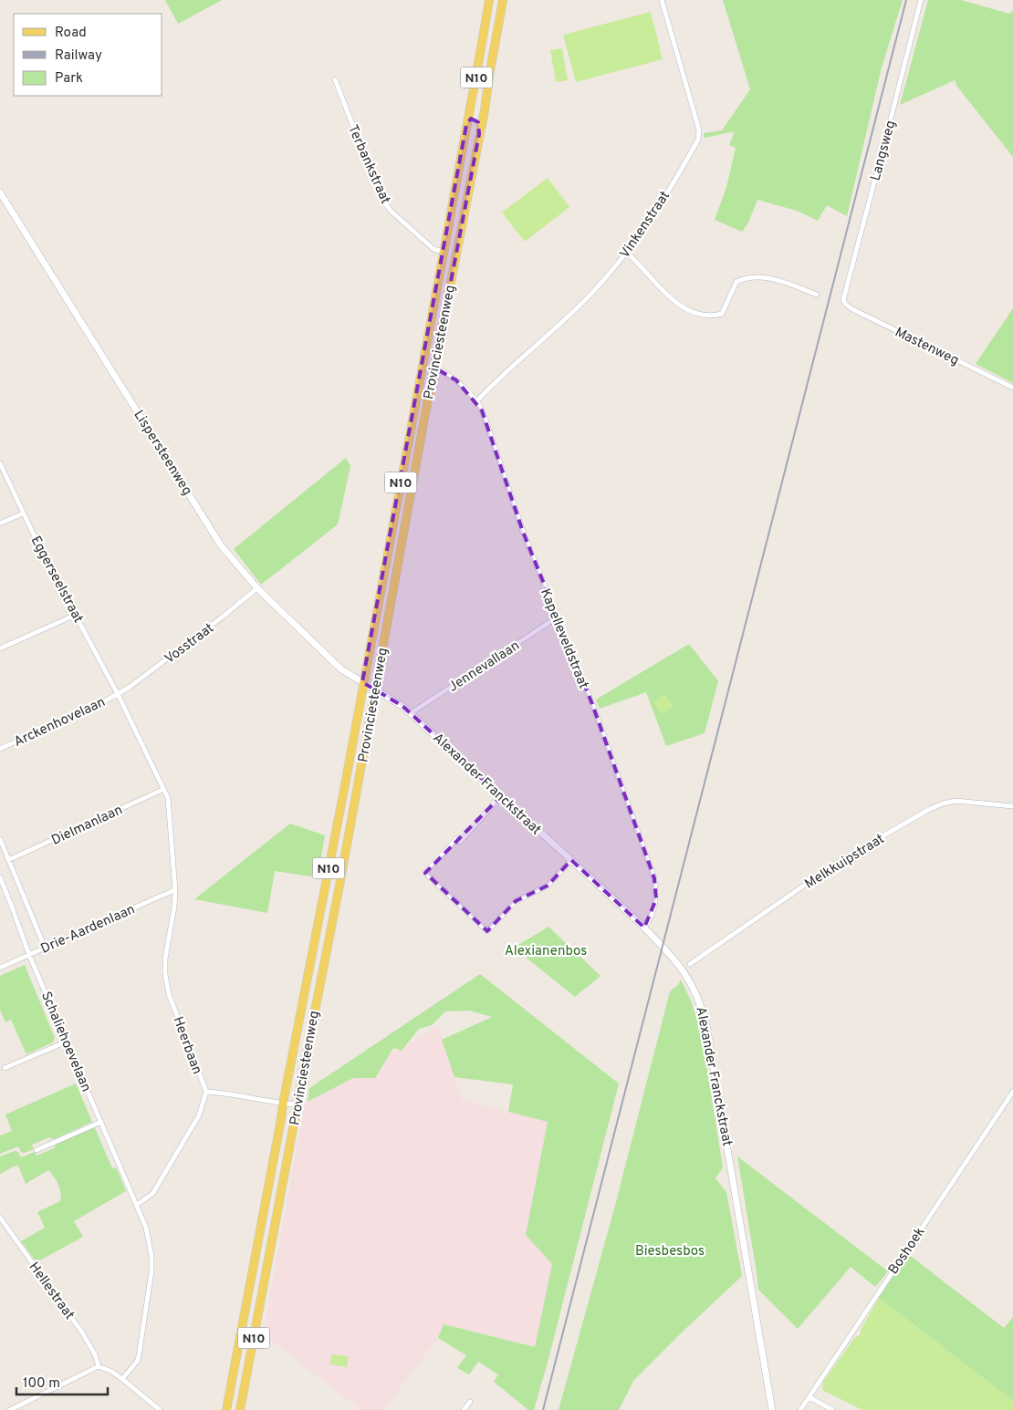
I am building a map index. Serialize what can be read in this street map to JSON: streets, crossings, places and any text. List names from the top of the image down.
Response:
{
  "streets": {
    "main road": ["N10", "Provinciesteenweg"],
    "street": [
      "Langsweg",
      "Terbankstraat",
      "Vinkenstraat",
      "Mastenweg",
      "Lispersteenweg",
      "Eggerseelstraat",
      "Kapelleveldstraat",
      "Vosstraat",
      "Jennevallaan",
      "Arckenhovelaan",
      "Alexander Franckstraat",
      "Dielmanlaan",
      "Melkkuipstraat",
      "Drie-Aardenlaan",
      "Schaliehoevelaan",
      "Heerbaan",
      "Boshoek",
      "Hellestraat"
    ]
  },
  "crossings": [
    ["Langsweg", "Mastenweg"],
    ["Terbankstraat", "Provinciesteenweg"],
    ["Vinkenstraat", "Kapelleveldstraat"],
    ["Provinciesteenweg", "Lispersteenweg"],
    ["Provinciesteenweg", "Kapelleveldstraat"],
    ["Provinciesteenweg", "Alexander Franckstraat"],
    ["Lispersteenweg", "Vosstraat"],
    ["Lispersteenweg", "Alexander Franckstraat"],
    ["Eggerseelstraat", "Vosstraat"],
    ["Eggerseelstraat", "Arckenhovelaan"],
    ["Eggerseelstraat", "Heerbaan"],
    ["Kapelleveldstraat", "Jennevallaan"],
    ["Kapelleveldstraat", "Alexander Franckstraat"],
    ["Vosstraat", "Arckenhovelaan"],
    ["Vosstraat", "Heerbaan"],
    ["Jennevallaan", "Alexander Franckstraat"],
    ["Arckenhovelaan", "Heerbaan"],
    ["Dielmanlaan", "Heerbaan"],
    ["Drie-Aardenlaan", "Schaliehoevelaan"],
    ["Drie-Aardenlaan", "Heerbaan"],
    ["Schaliehoevelaan", "Heerbaan"]
  ],
  "parks": ["Alexianenbos", "Biesbesbos"],
  "legend": ["Road", "Railway", "Park"],
  "scale_bar": "100 m"
}
